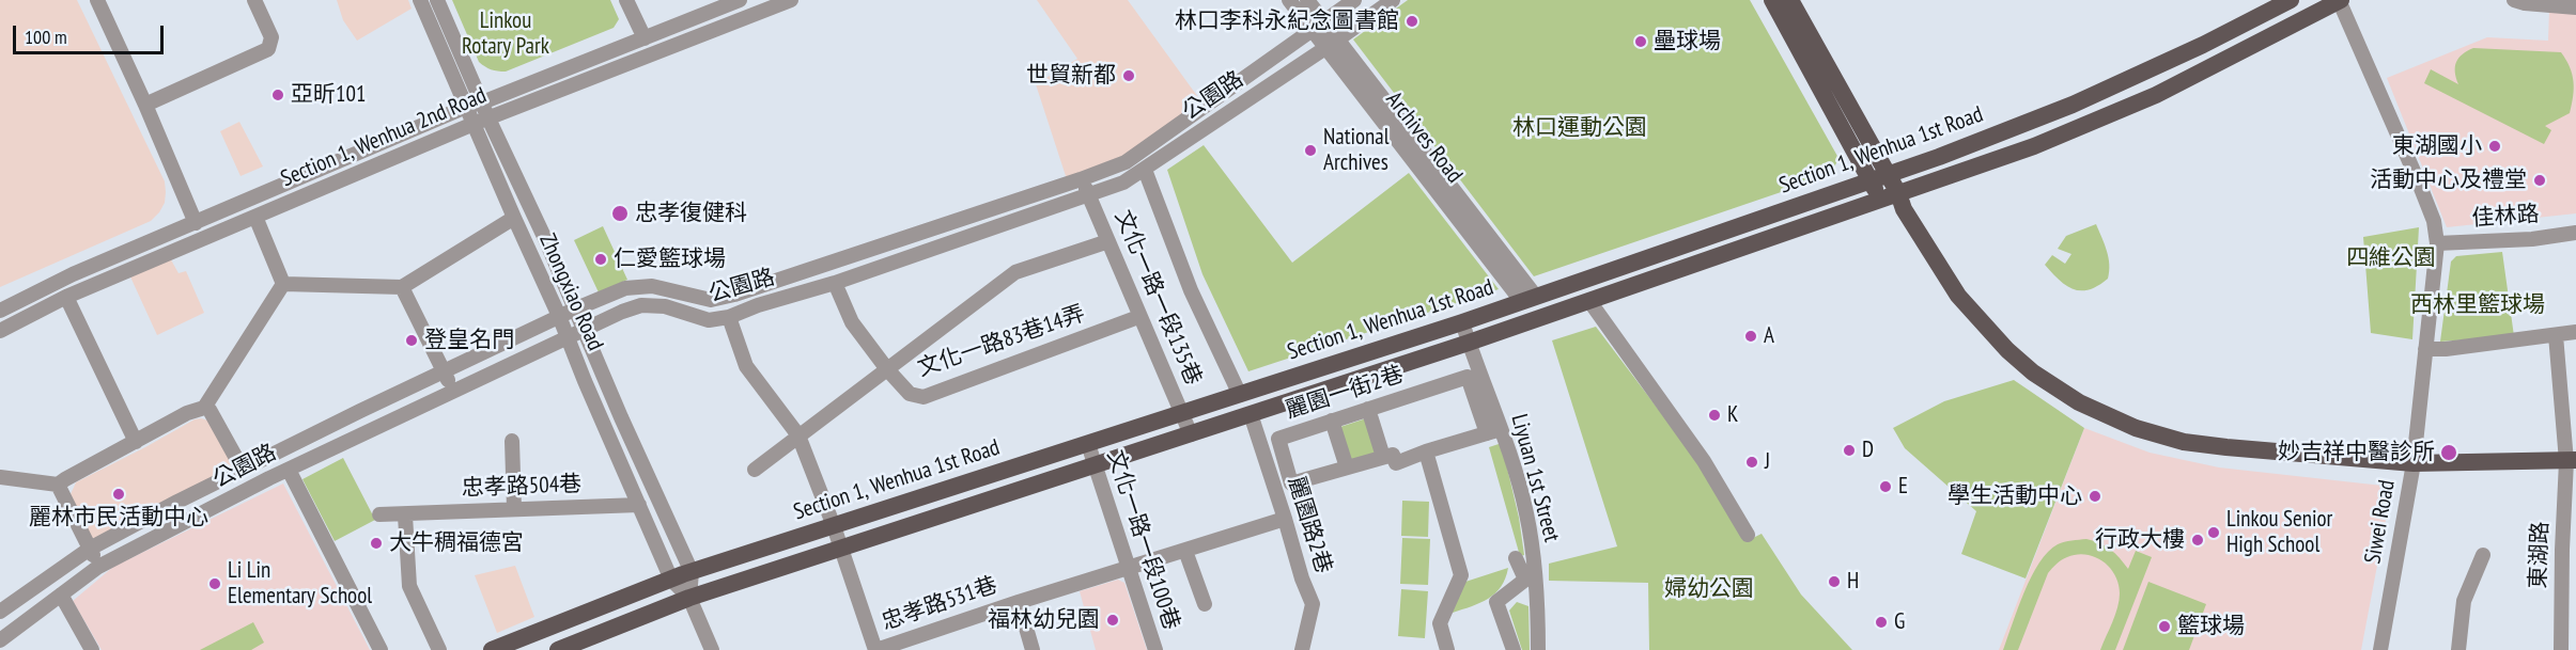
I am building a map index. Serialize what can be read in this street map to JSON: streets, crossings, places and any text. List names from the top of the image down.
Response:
{
  "streets": {
    "main road": ["Section 1, Wenhua 1st Road"],
    "street": [
      "公園路",
      "Section 1, Wenhua 2nd Road",
      "Archives Road",
      "佳林路",
      "Zhongxiao Road",
      "文化一路一段135巷",
      "文化一路83巷14弄",
      "麗園一街2巷",
      "Liyuan 1st Street",
      "忠孝路504巷",
      "Siwei Road",
      "麗園路2巷",
      "文化一路一段100巷",
      "東湖路",
      "忠孝路531巷"
    ]
  },
  "crossings": [
    ["公園路", "Archives Road"],
    ["公園路", "Zhongxiao Road"],
    ["公園路", "文化一路一段135巷"],
    ["Section 1, Wenhua 2nd Road", "Zhongxiao Road"],
    ["Archives Road", "Section 1, Wenhua 1st Road"],
    ["Section 1, Wenhua 1st Road", "Zhongxiao Road"],
    ["Section 1, Wenhua 1st Road", "文化一路一段135巷"],
    ["Section 1, Wenhua 1st Road", "Liyuan 1st Street"],
    ["Section 1, Wenhua 1st Road", "Siwei Road"],
    ["Section 1, Wenhua 1st Road", "麗園路2巷"],
    ["Section 1, Wenhua 1st Road", "文化一路一段100巷"],
    ["佳林路", "Siwei Road"],
    ["Zhongxiao Road", "忠孝路504巷"],
    ["文化一路一段135巷", "文化一路83巷14弄"],
    ["麗園一街2巷", "Liyuan 1st Street"],
    ["麗園路2巷", "忠孝路531巷"],
    ["文化一路一段100巷", "忠孝路531巷"]
  ],
  "parks": [
    "Linkou Rotary Park",
    "林口運動公園",
    "四維公園",
    "西林里籃球場",
    "婦幼公園"
  ],
  "places": [
    "林口李科永紀念圖書館",
    "壘球場",
    "世貿新都",
    "亞昕101",
    "東湖國小",
    "National Archives",
    "活動中心及禮堂",
    "忠孝復健科",
    "仁愛籃球場",
    "A",
    "登皇名門",
    "K",
    "D",
    "妙吉祥中醫診所",
    "J",
    "E",
    "麗林市民活動中心",
    "學生活動中心",
    "Linkou Senior High School",
    "行政大樓",
    "大牛稠福德宮",
    "H",
    "Li Lin Elementary School",
    "福林幼兒園",
    "G",
    "籃球場"
  ],
  "scale_bar": "100 m"
}
